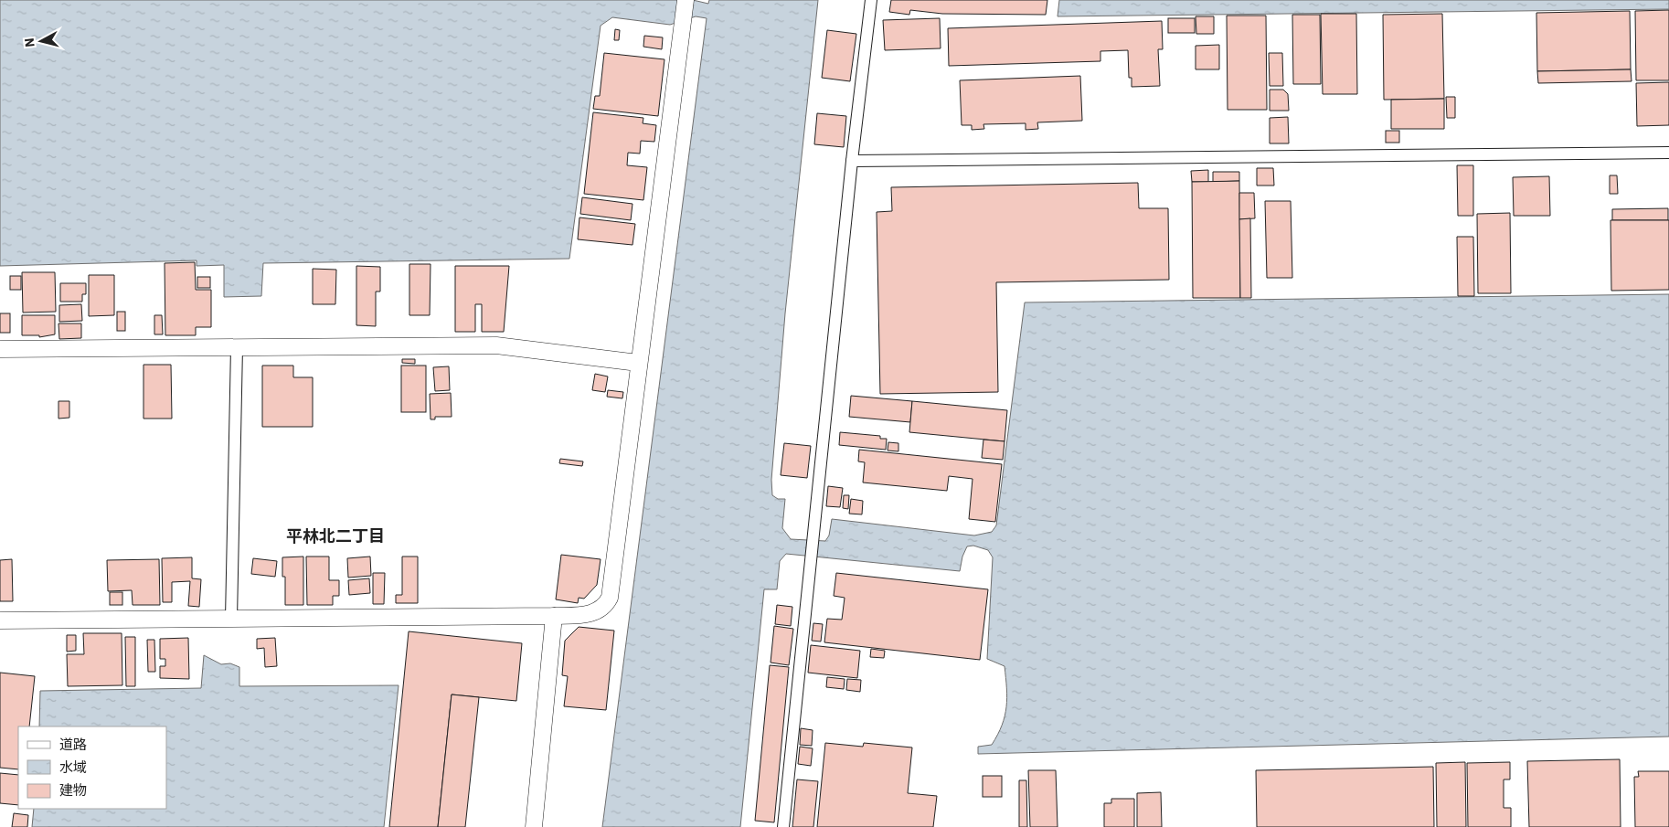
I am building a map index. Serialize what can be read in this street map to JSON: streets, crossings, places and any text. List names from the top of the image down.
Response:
{
  "districts": ["平林北二丁目"],
  "legend": ["道路", "水域", "建物"],
  "north": "left"
}
